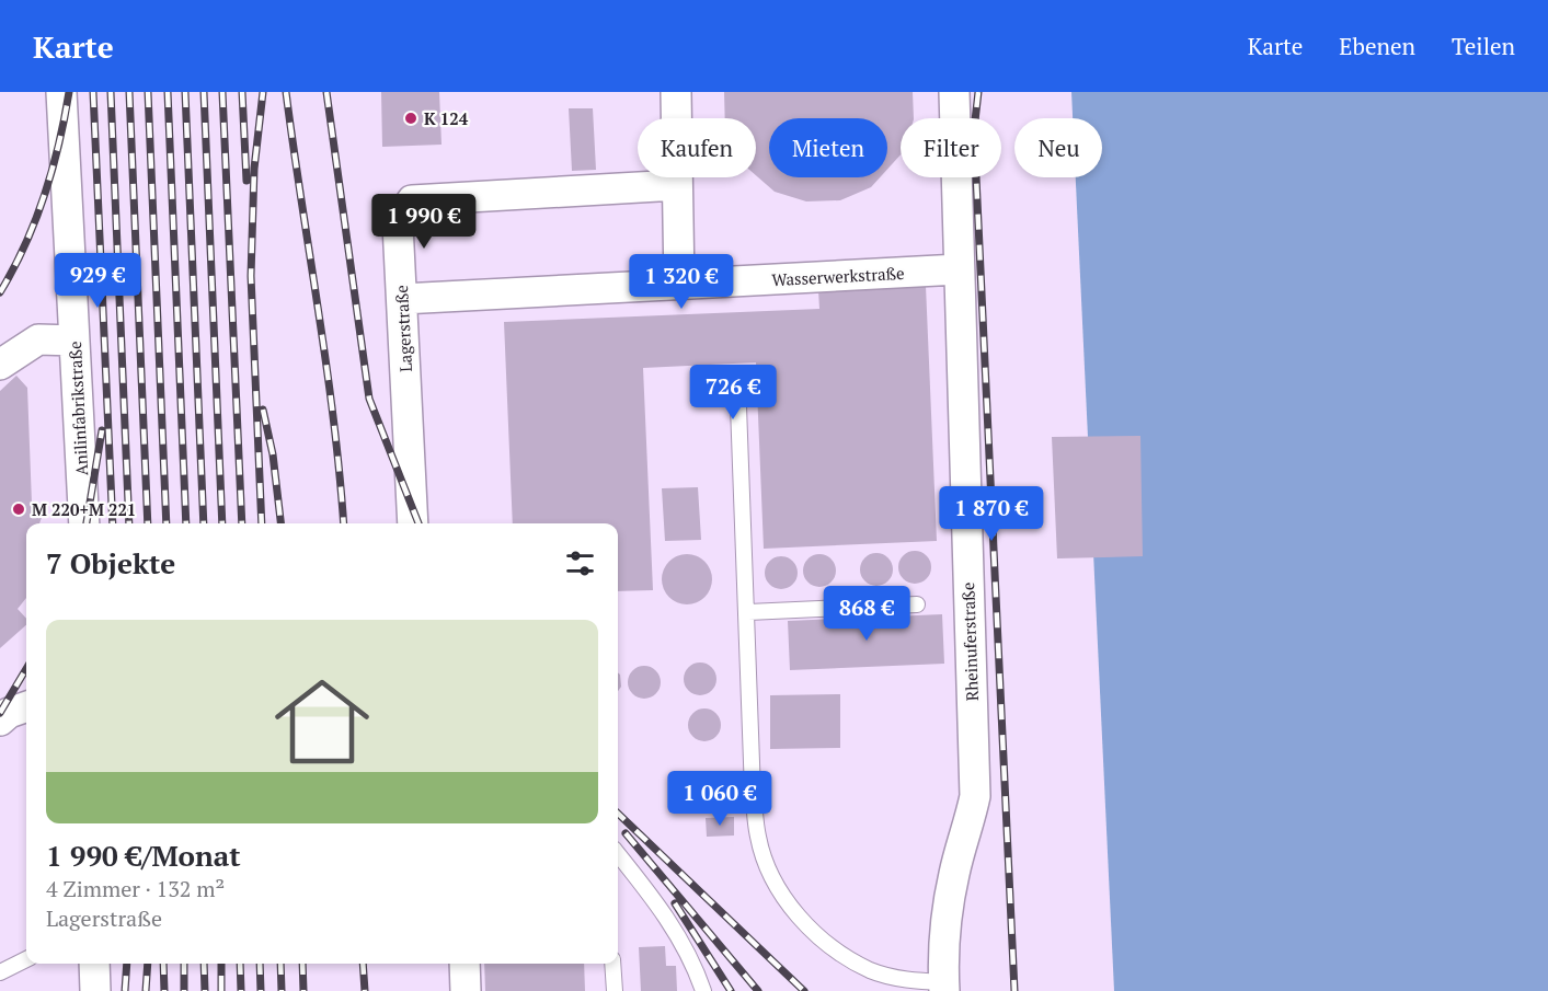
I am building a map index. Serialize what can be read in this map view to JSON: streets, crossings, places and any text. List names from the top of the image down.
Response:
{
  "streets": {
    "street": [
      "Wasserwerkstraße",
      "Lagerstraße",
      "Anilinfabrikstraße",
      "Rheinuferstraße"
    ]
  },
  "crossings": [
    ["Wasserwerkstraße", "Lagerstraße"],
    ["Wasserwerkstraße", "Rheinuferstraße"]
  ],
  "places": ["K 124", "M 220+M 221"],
  "page": {
    "header": "Karte",
    "nav": ["Karte", "Ebenen", "Teilen"],
    "chip": [
      "Kaufen",
      "Mieten",
      "Filter",
      "Neu"
    ],
    "price": [
      "1 990 €",
      "929 €",
      "1 320 €",
      "726 €",
      "1 870 €",
      "868 €",
      "1 060 €"
    ],
    "heading": "7 Objekte",
    "list": [
      {
        "name": "1 990 €/Monat",
        "note": "4 Zimmer · 132 m² · Lagerstraße"
      }
    ]
  }
}
